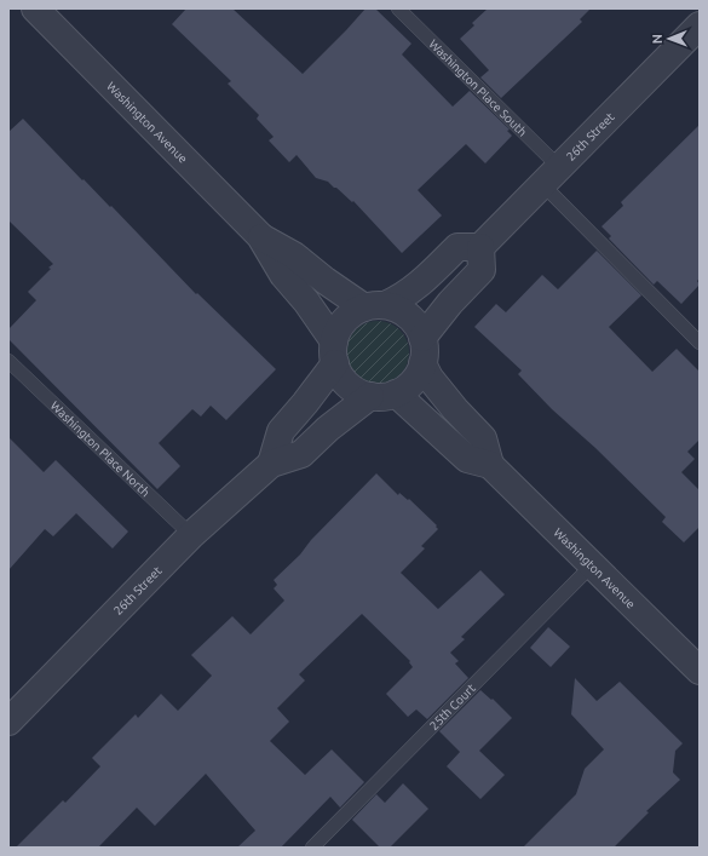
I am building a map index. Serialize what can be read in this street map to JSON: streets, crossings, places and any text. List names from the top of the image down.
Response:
{
  "streets": {
    "street": ["Washington Avenue", "26th Street"],
    "lane": ["Washington Place South", "Washington Place North", "25th Court"]
  },
  "crossings": [
    ["Washington Place South", "26th Street"],
    ["Washington Avenue", "26th Street"],
    ["Washington Avenue", "25th Court"],
    ["26th Street", "Washington Place North"]
  ],
  "north": "left"
}
